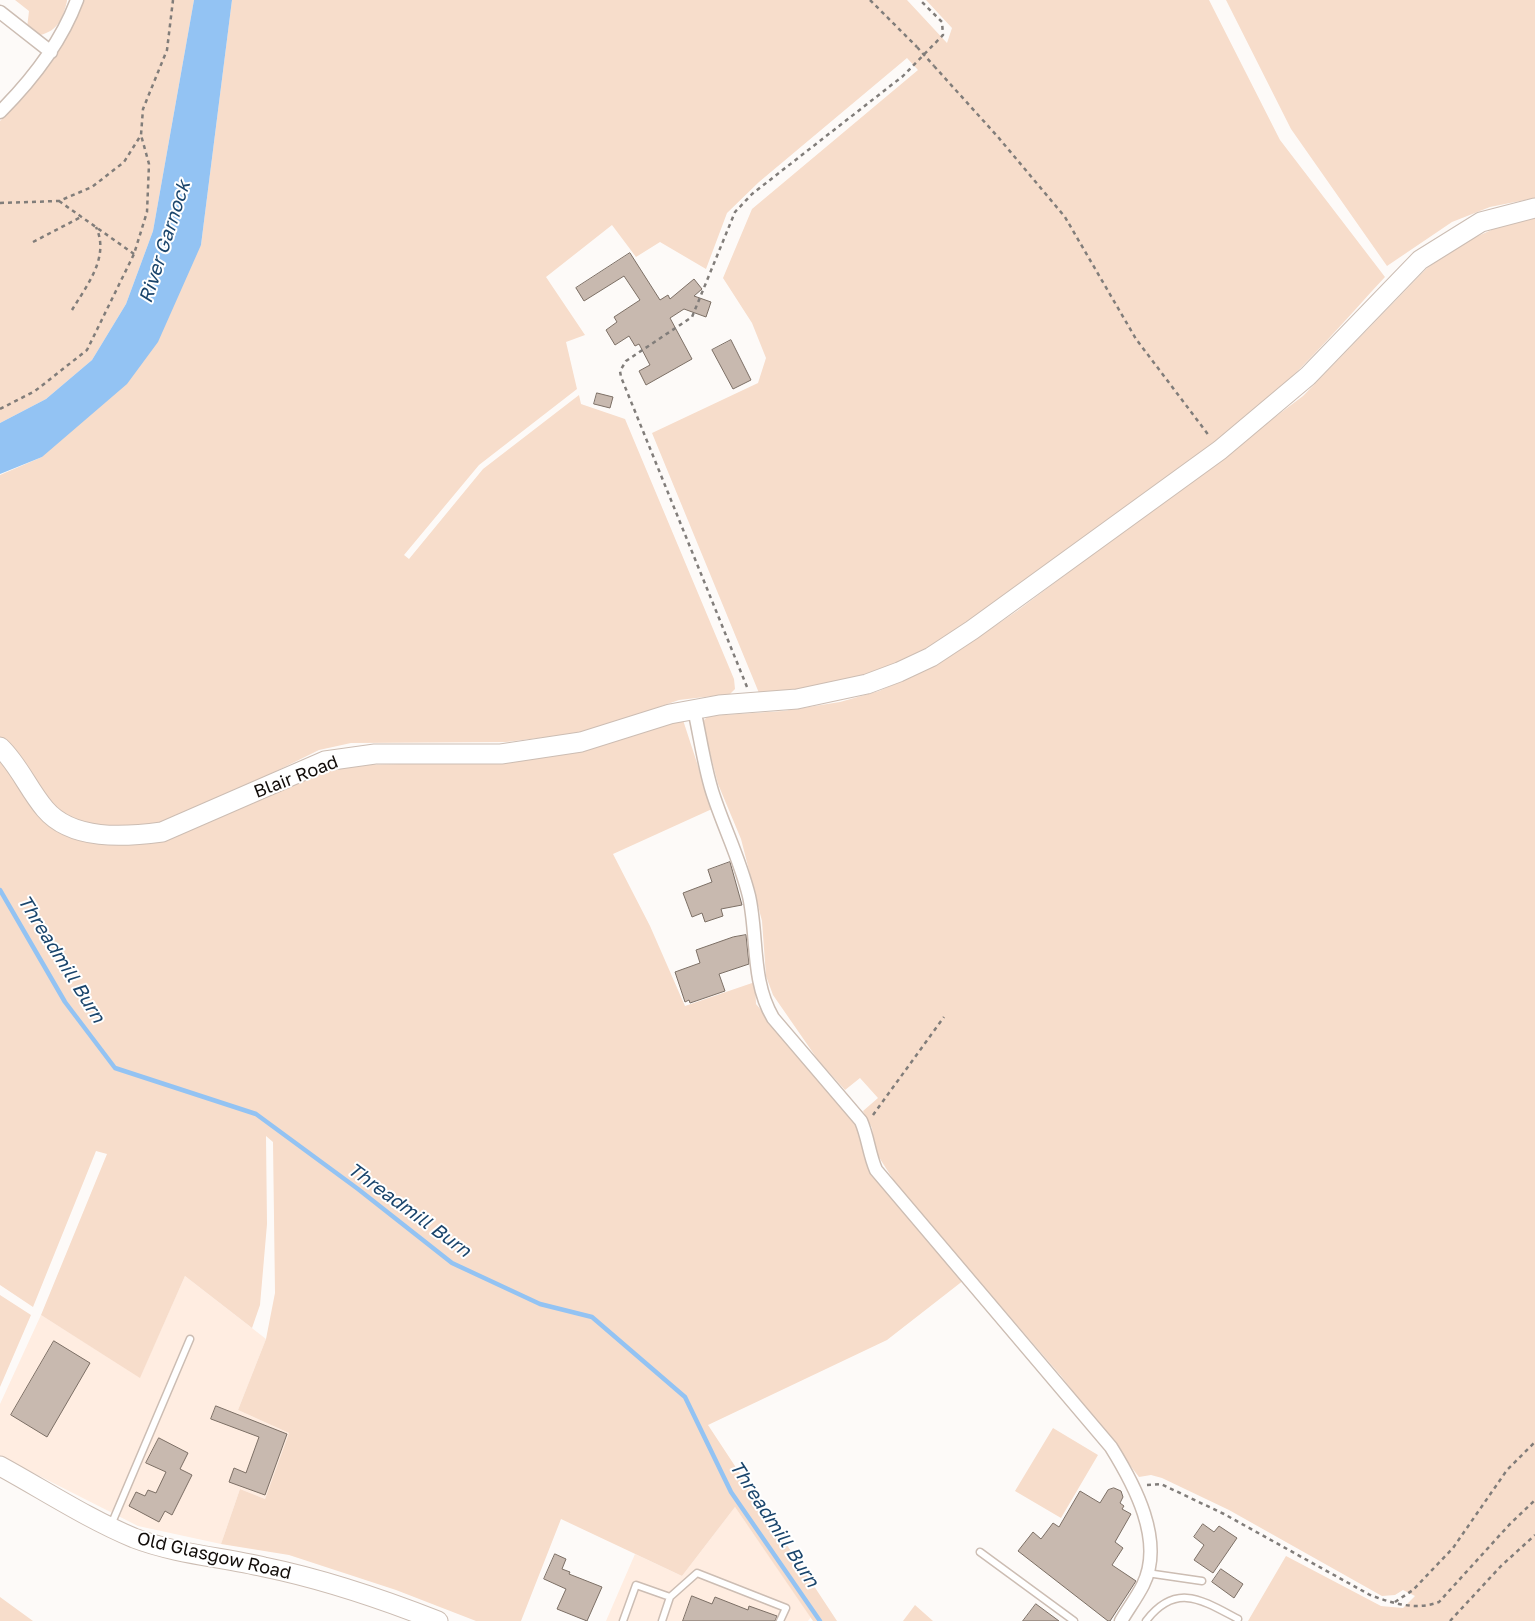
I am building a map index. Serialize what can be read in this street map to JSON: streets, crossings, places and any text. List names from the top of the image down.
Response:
{
  "streets": {
    "street": ["Blair Road", "Old Glasgow Road"]
  },
  "water": ["River Garnock", "Threadmill Burn"]
}
